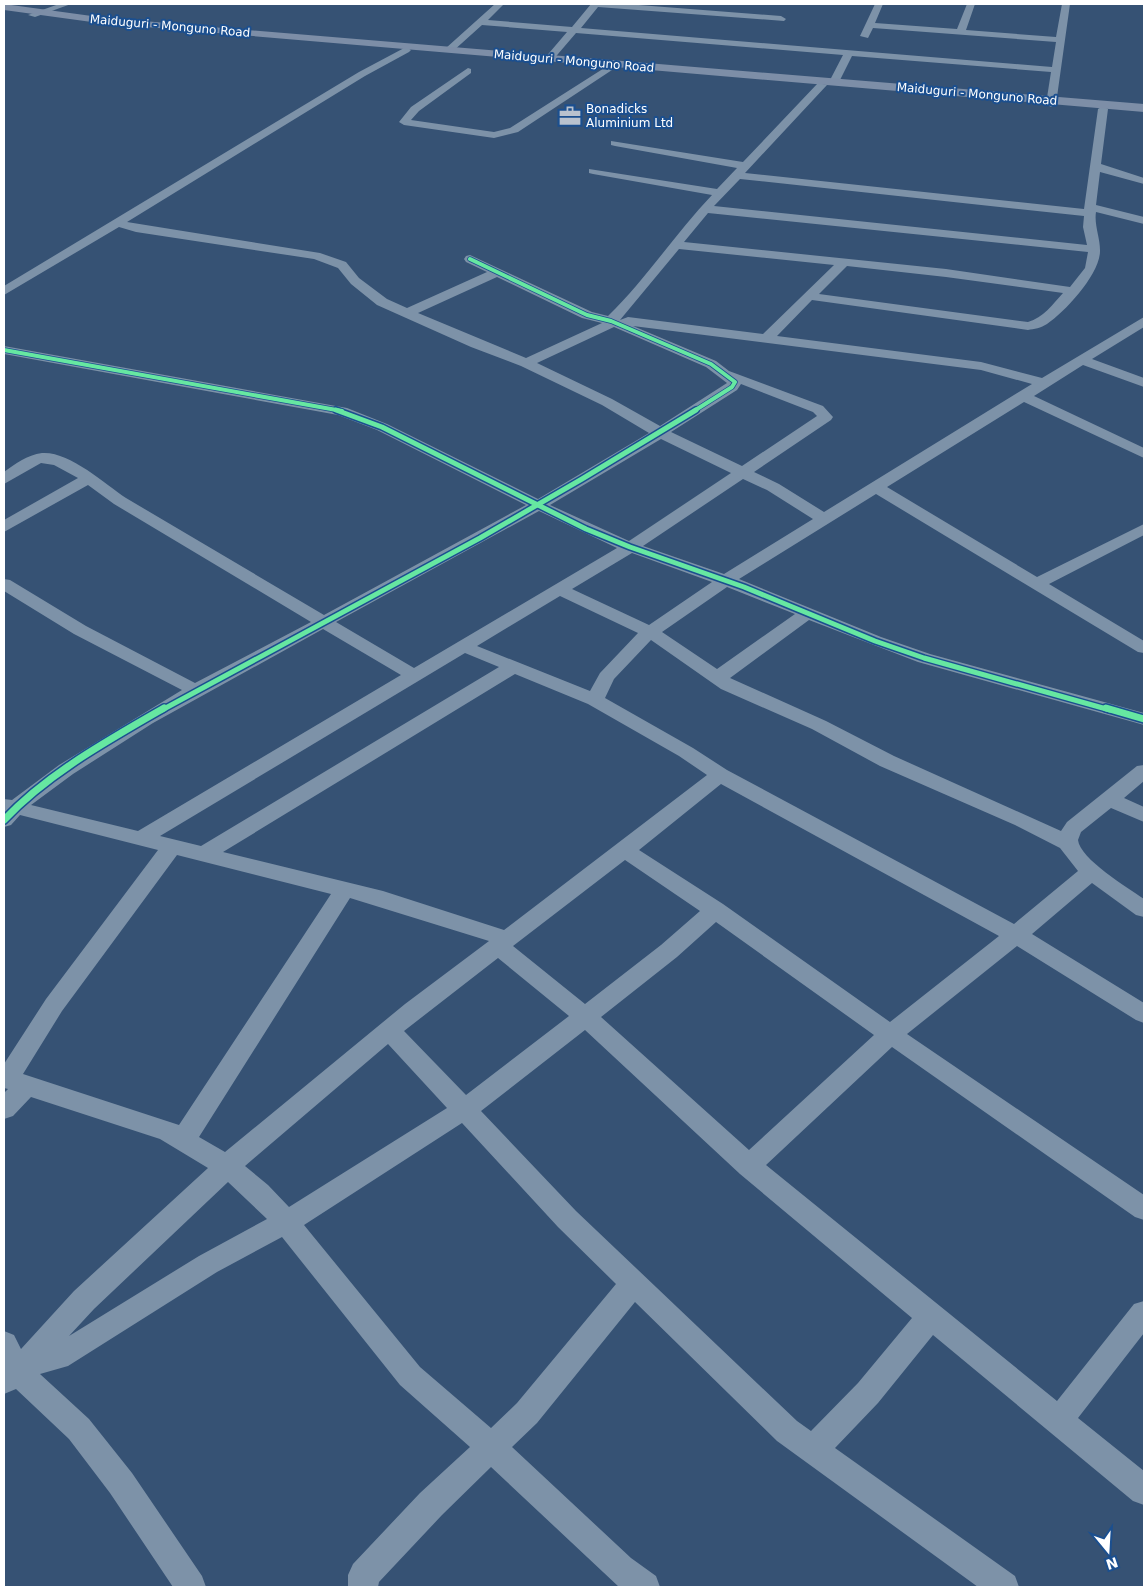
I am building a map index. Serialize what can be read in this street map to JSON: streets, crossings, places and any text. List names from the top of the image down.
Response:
{
  "streets": {
    "main road": ["Maiduguri - Monguno Road"]
  },
  "places": {
    "office": ["Bonadicks Aluminium Ltd"]
  },
  "north": "bottom"
}
